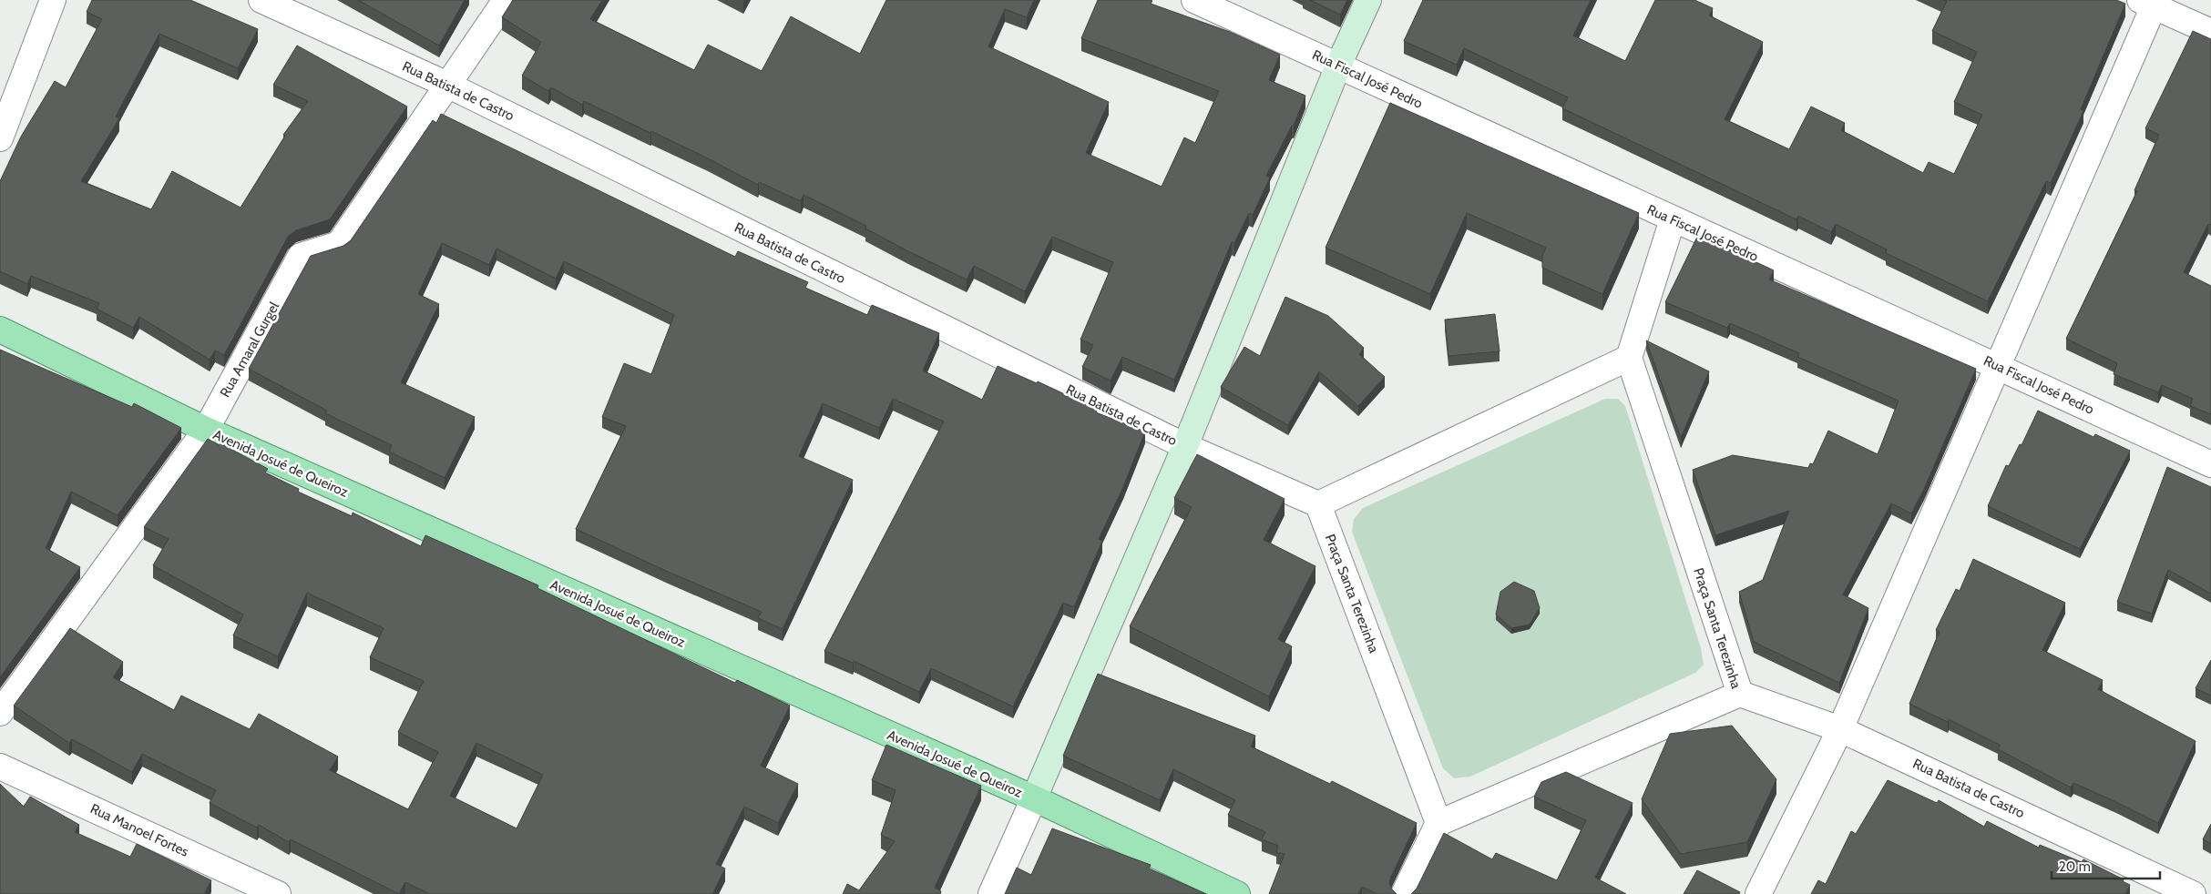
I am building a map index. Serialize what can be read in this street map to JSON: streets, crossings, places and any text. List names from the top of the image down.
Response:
{
  "streets": {
    "main road": ["Avenida Josué de Queiroz"],
    "street": [
      "Rua Fiscal José Pedro",
      "Rua Batista de Castro",
      "Rua Amaral Gurgel",
      "Praça Santa Terezinha",
      "Rua Manoel Fortes"
    ]
  },
  "crossings": [
    ["Rua Batista de Castro", "Rua Amaral Gurgel"],
    ["Rua Batista de Castro", "Praça Santa Terezinha"],
    ["Rua Amaral Gurgel", "Avenida Josué de Queiroz"]
  ],
  "scale_bar": "20 m"
}
